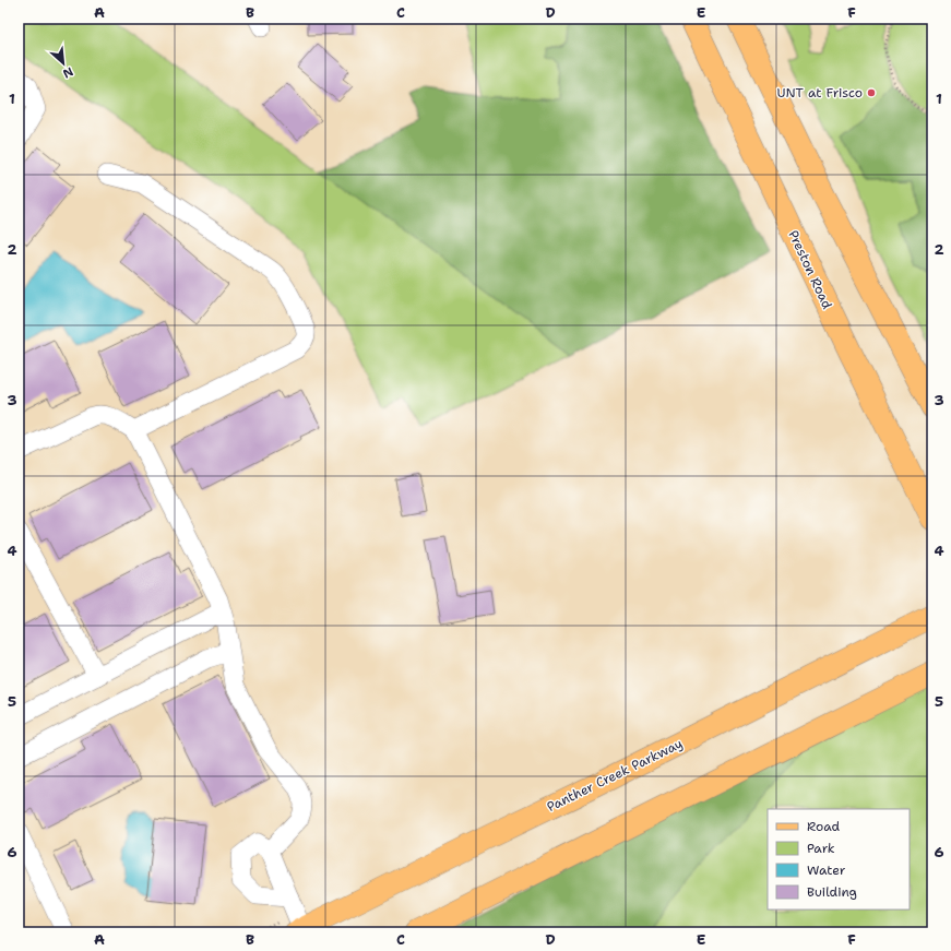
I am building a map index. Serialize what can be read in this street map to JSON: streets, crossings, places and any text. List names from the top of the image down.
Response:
{
  "streets": {
    "main road": ["Preston Road", "Panther Creek Parkway"]
  },
  "places": ["UNT at Frisco"],
  "legend": [
    "Road",
    "Park",
    "Water",
    "Building"
  ],
  "north": "bottom right",
  "grid": {
    "columns": [
      "A",
      "B",
      "C",
      "D",
      "E",
      "F"
    ],
    "rows": [
      "1",
      "2",
      "3",
      "4",
      "5",
      "6"
    ]
  }
}
